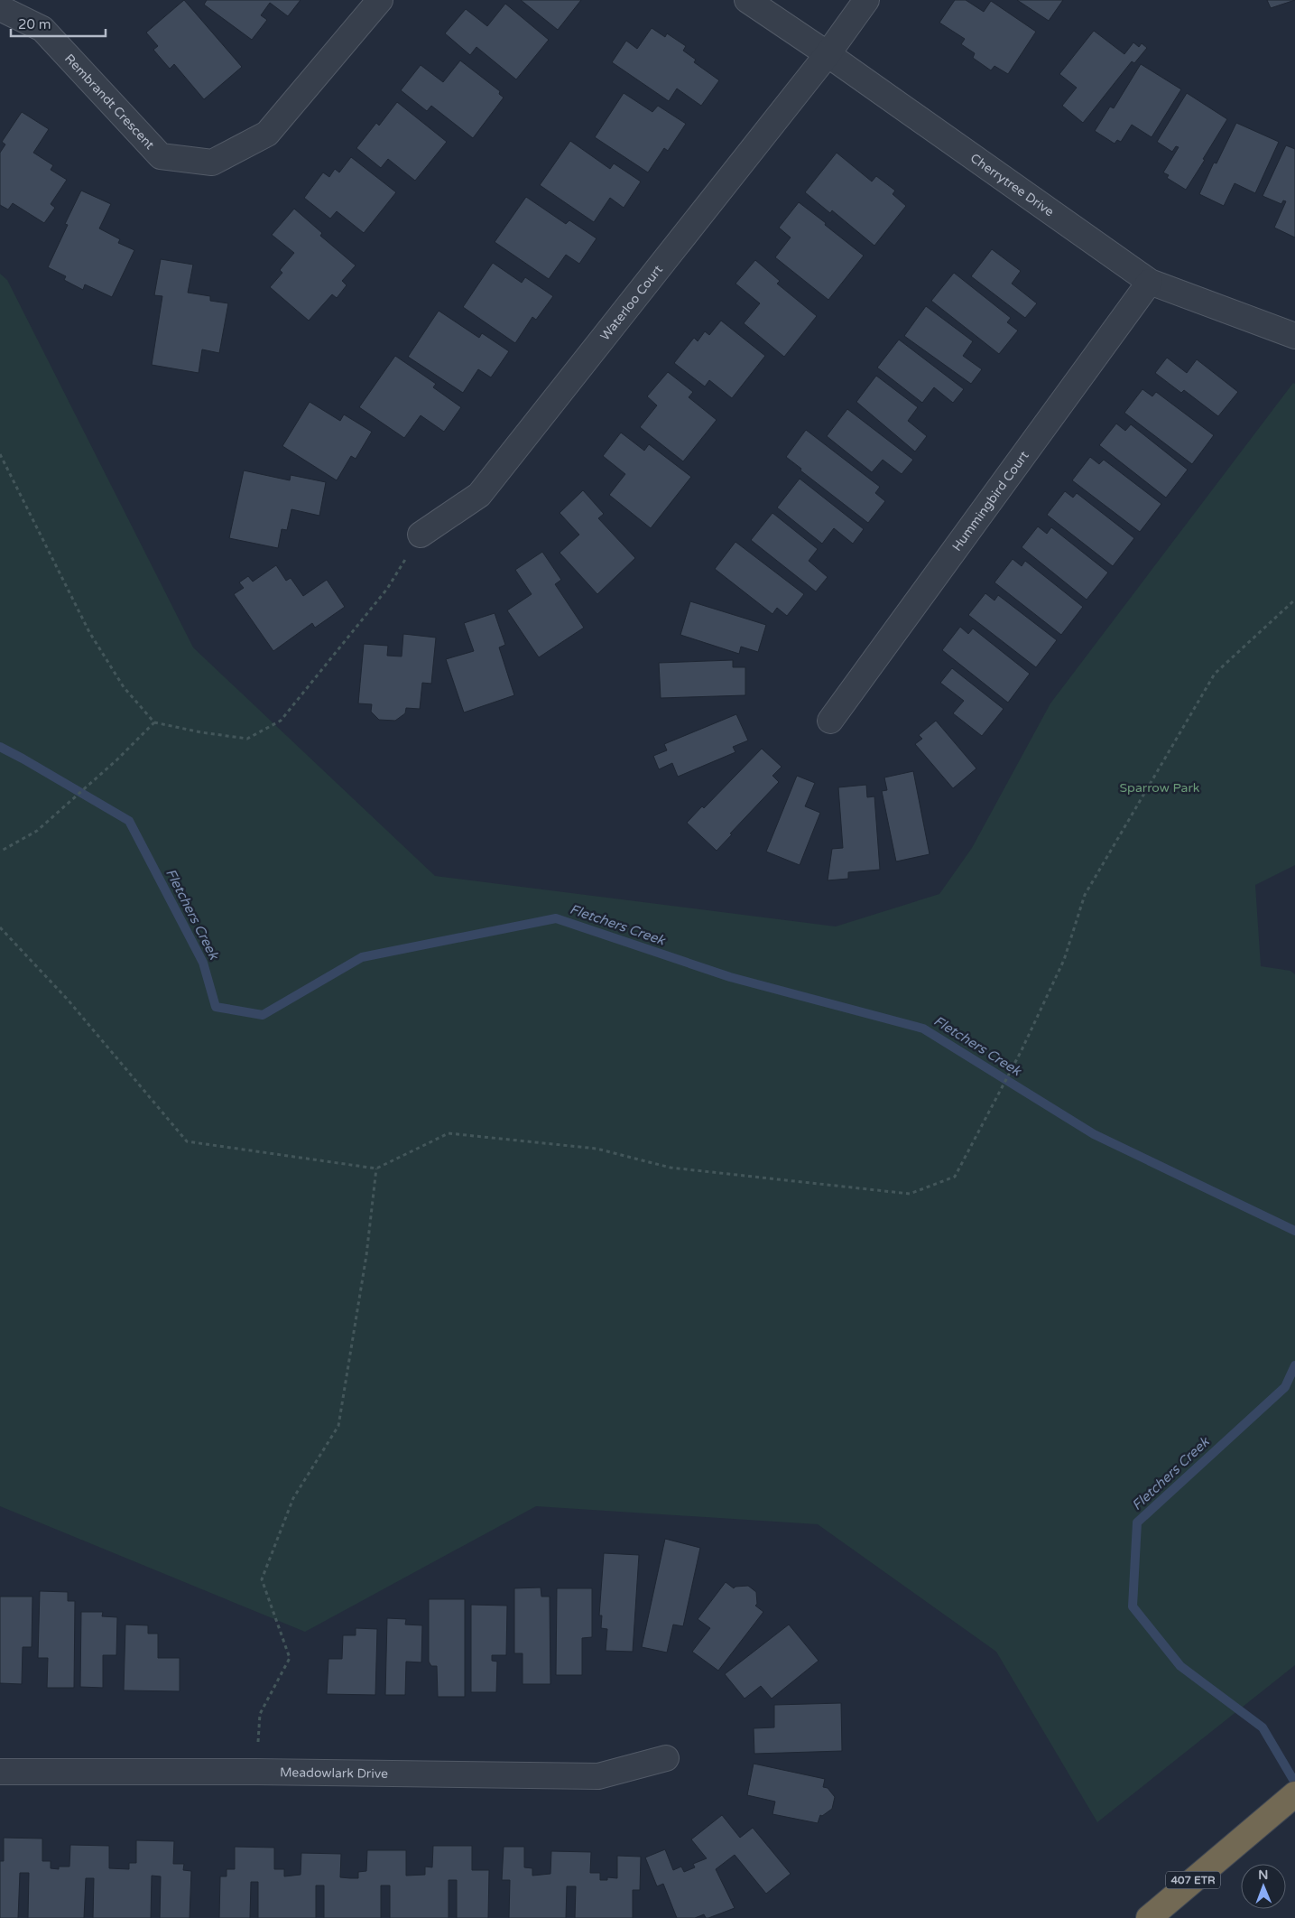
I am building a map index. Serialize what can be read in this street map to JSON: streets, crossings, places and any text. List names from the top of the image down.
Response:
{
  "streets": {
    "highway": ["407 ETR"],
    "street": [
      "Rembrandt Crescent",
      "Cherrytree Drive",
      "Waterloo Court",
      "Hummingbird Court",
      "Meadowlark Drive"
    ]
  },
  "crossings": [
    ["Cherrytree Drive", "Waterloo Court"],
    ["Cherrytree Drive", "Hummingbird Court"]
  ],
  "water": ["Fletchers Creek"],
  "parks": ["Sparrow Park"],
  "scale_bar": "20 m",
  "north": "top"
}
